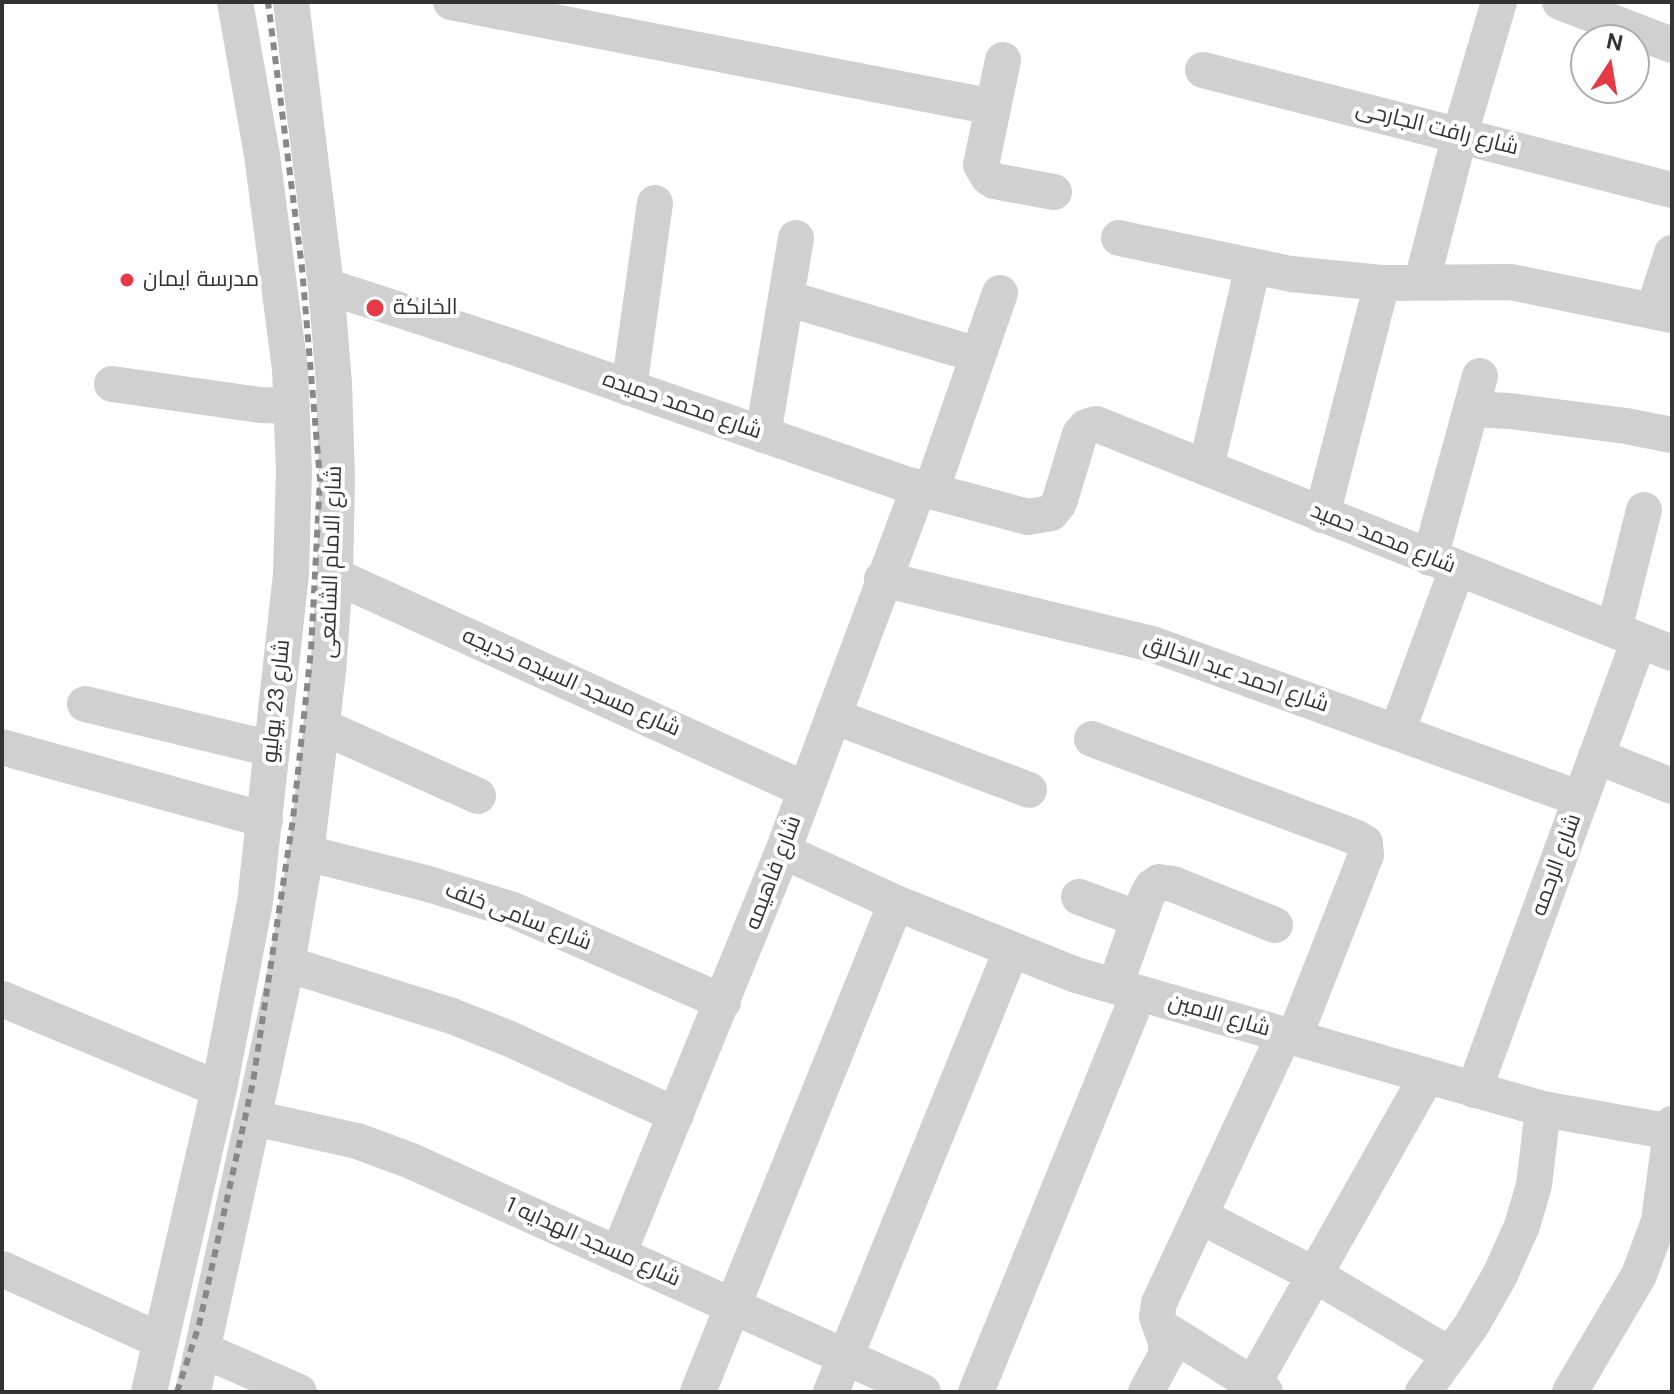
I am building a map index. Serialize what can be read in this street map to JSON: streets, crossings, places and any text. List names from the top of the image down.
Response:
{
  "streets": {
    "street": [
      "شارع رافت الجارحى",
      "شارع محمد حميده",
      "شارع محمد حميد",
      "شارع الامام الشافعى",
      "شارع احمد عبد الخالق",
      "شارع مسجد السيده خديجه",
      "شارع 23 يوليو",
      "شارع الرحمه",
      "شارع فاهيمه",
      "شارع سامى خلف",
      "شارع الامين",
      "شارع مسجد الهدايه 1"
    ]
  },
  "crossings": [
    ["شارع محمد حميده", "شارع محمد حميد"],
    ["شارع محمد حميده", "شارع الامام الشافعى"],
    ["شارع محمد حميده", "شارع فاهيمه"],
    ["شارع محمد حميد", "شارع الرحمه"],
    ["شارع الامام الشافعى", "شارع مسجد السيده خديجه"],
    ["شارع الامام الشافعى", "شارع سامى خلف"],
    ["شارع الامام الشافعى", "شارع مسجد الهدايه 1"],
    ["شارع احمد عبد الخالق", "شارع الرحمه"],
    ["شارع احمد عبد الخالق", "شارع فاهيمه"],
    ["شارع مسجد السيده خديجه", "شارع فاهيمه"],
    ["شارع الرحمه", "شارع الامين"],
    ["شارع فاهيمه", "شارع سامى خلف"],
    ["شارع فاهيمه", "شارع الامين"],
    ["شارع فاهيمه", "شارع مسجد الهدايه 1"]
  ],
  "places": ["مدرسة ايمان", "الخانكة"],
  "north": "top"
}
